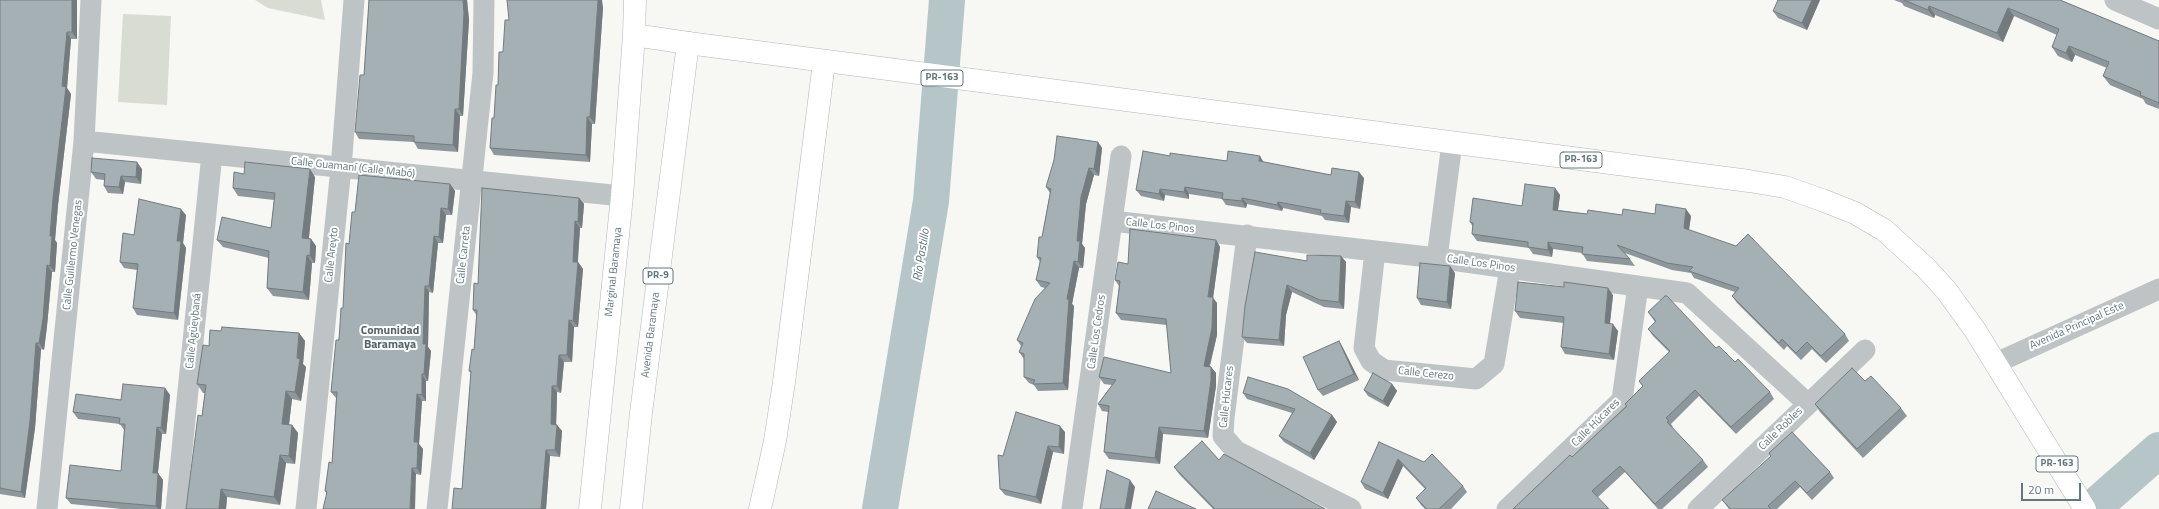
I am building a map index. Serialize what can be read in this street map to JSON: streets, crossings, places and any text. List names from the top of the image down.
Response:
{
  "streets": {
    "main road": [
      "PR-163",
      "Marginal Baramaya",
      "PR-9",
      "Avenida Baramaya"
    ],
    "street": [
      "Calle Guamaní (Calle Mabó)",
      "Calle Los Pinos",
      "Calle Guillermo Venegas",
      "Calle Areyto",
      "Calle Carreta",
      "Avenida Principal Este",
      "Calle Agüeybaná",
      "Calle Los Cedros",
      "Calle Cerezo",
      "Calle Húcares",
      "Calle Robles"
    ]
  },
  "crossings": [
    ["PR-163", "Marginal Baramaya"],
    ["PR-163", "Avenida Principal Este"],
    ["PR-163", "Avenida Baramaya"],
    ["Calle Guamaní (Calle Mabó)", "Calle Guillermo Venegas"],
    ["Calle Guamaní (Calle Mabó)", "Calle Areyto"],
    ["Calle Guamaní (Calle Mabó)", "Calle Carreta"],
    ["Calle Guamaní (Calle Mabó)", "Marginal Baramaya"],
    ["Calle Guamaní (Calle Mabó)", "Calle Agüeybaná"],
    ["Calle Los Pinos", "Calle Los Cedros"],
    ["Calle Los Pinos", "Calle Cerezo"],
    ["Calle Los Pinos", "Calle Húcares"],
    ["Calle Los Pinos", "Calle Robles"]
  ],
  "districts": ["Comunidad Baramaya"],
  "water": ["Río Pastillo"],
  "scale_bar": "20 m"
}
